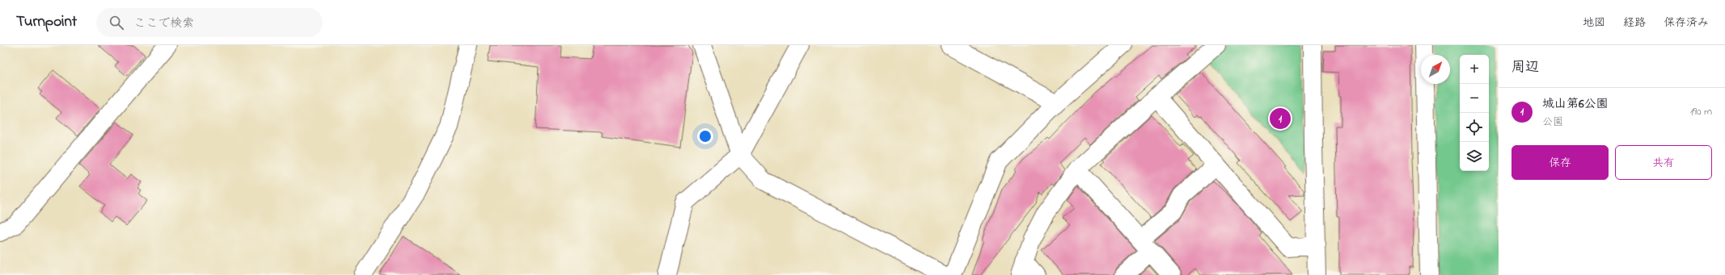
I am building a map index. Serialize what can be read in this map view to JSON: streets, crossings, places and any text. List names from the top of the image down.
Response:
{
  "north": "top right",
  "page": {
    "header": "Turnpoint",
    "search": "ここで検索",
    "nav": ["地図", "経路", "保存済み"],
    "heading": "周辺",
    "map_buttons": ["+", "−"],
    "list": [
      {
        "mark": "1",
        "name": "城山第6公園",
        "note": "公園",
        "value": "190 m"
      }
    ],
    "pins": "1",
    "buttons": ["保存", "共有"]
  }
}
